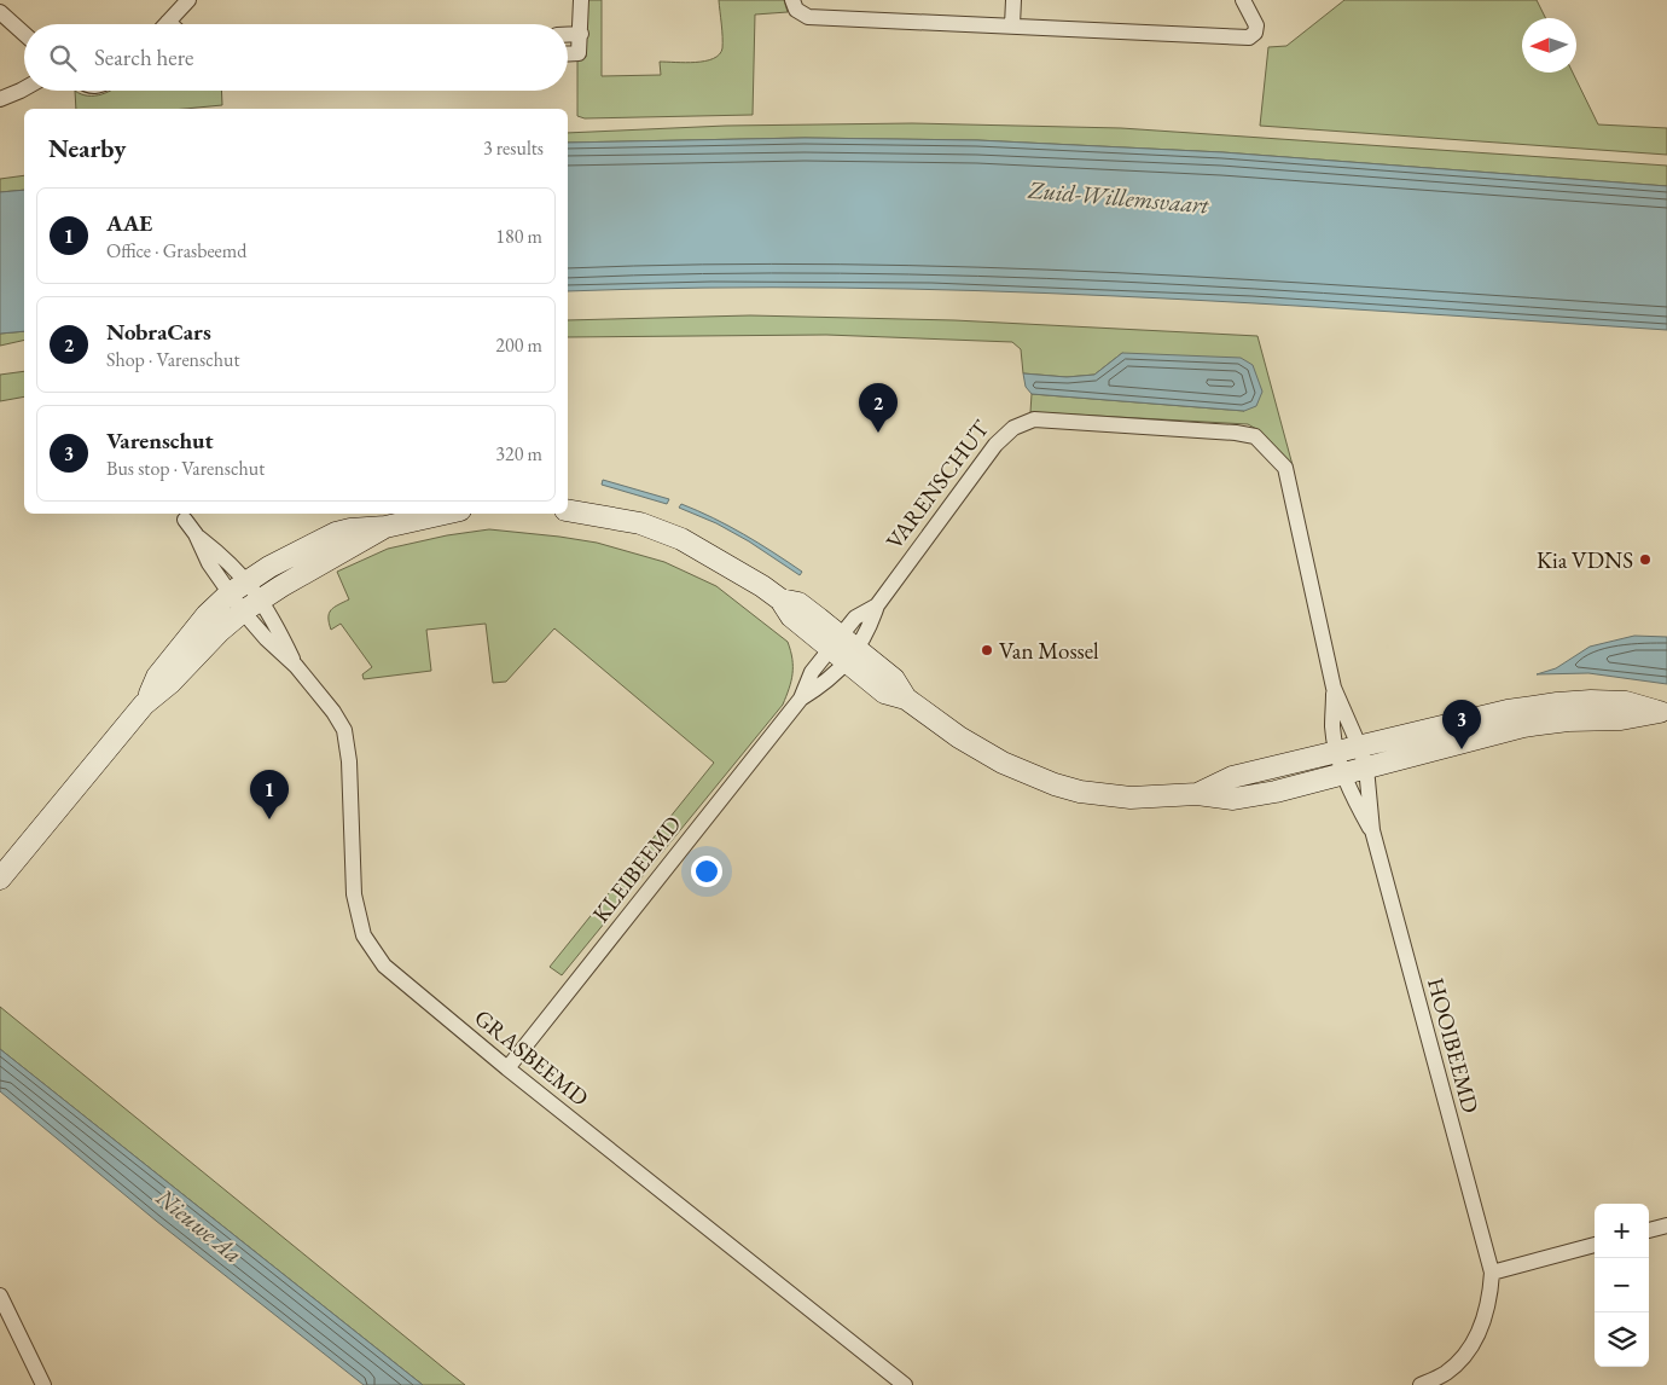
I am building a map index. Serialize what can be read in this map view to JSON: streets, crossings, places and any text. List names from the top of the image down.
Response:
{
  "streets": {
    "street": [
      "VARENSCHUT",
      "KLEIBEEMD",
      "HOOIBEEMD",
      "GRASBEEMD"
    ]
  },
  "crossings": [
    ["VARENSCHUT", "KLEIBEEMD"],
    ["VARENSCHUT", "HOOIBEEMD"],
    ["KLEIBEEMD", "GRASBEEMD"]
  ],
  "water": ["Zuid-Willemsvaart", "Nieuwe Aa"],
  "places": ["Kia VDNS", "Van Mossel"],
  "north": "left",
  "page": {
    "search": "Search here",
    "heading": ["Nearby", "3 results"],
    "list": [
      {
        "mark": "1",
        "name": "AAE",
        "note": "Office · Grasbeemd",
        "value": "180 m"
      },
      {
        "mark": "2",
        "name": "NobraCars",
        "note": "Shop · Varenschut",
        "value": "200 m"
      },
      {
        "mark": "3",
        "name": "Varenschut",
        "note": "Bus stop · Varenschut",
        "value": "320 m"
      }
    ],
    "pins": ["2", "3", "1"],
    "map_buttons": ["+", "−"]
  }
}
